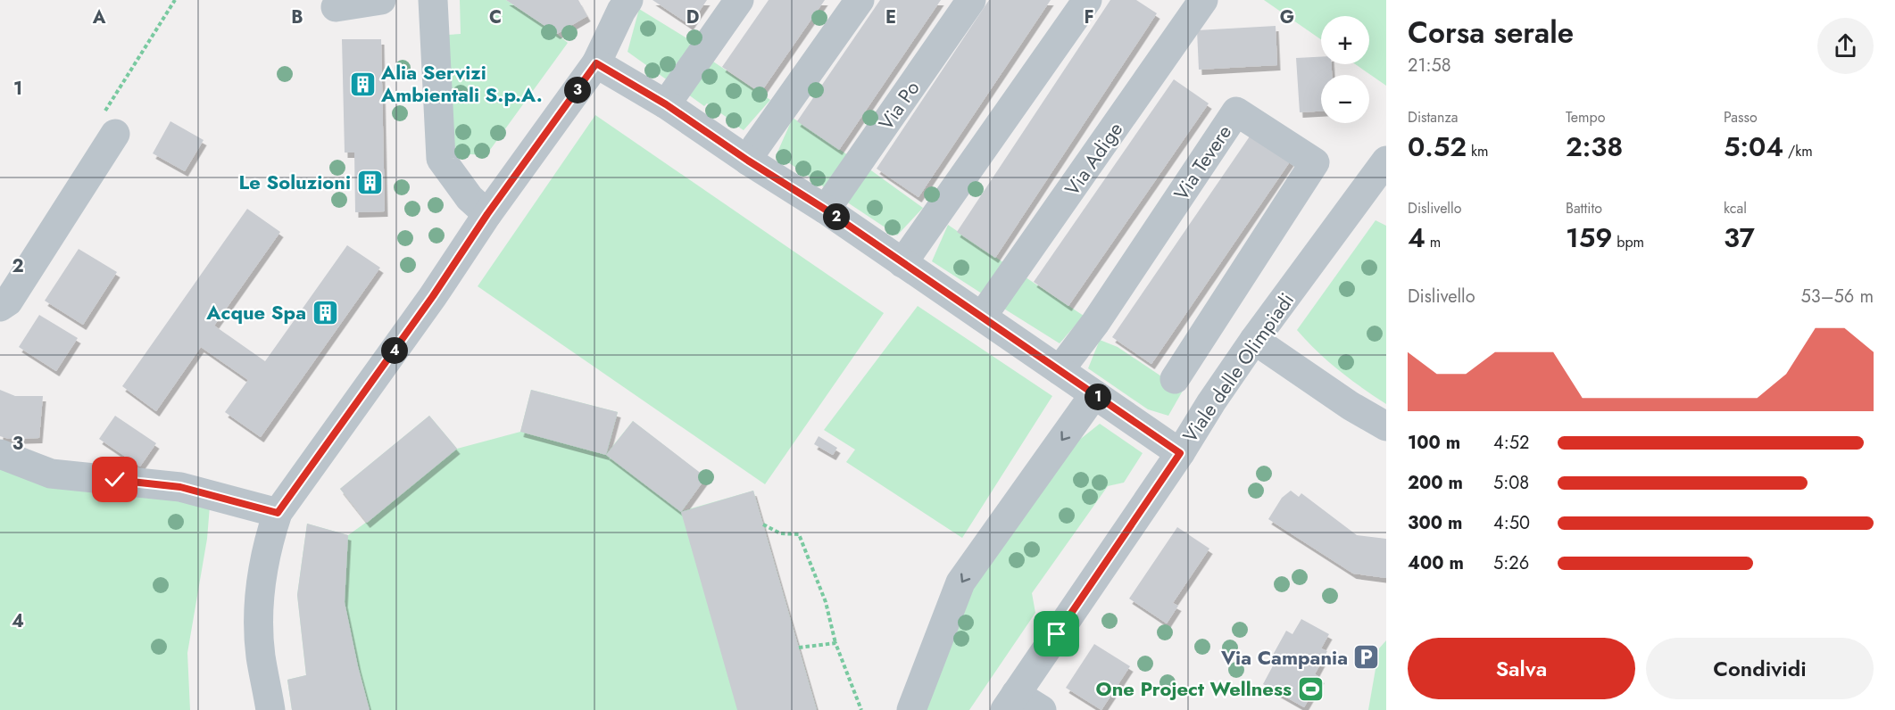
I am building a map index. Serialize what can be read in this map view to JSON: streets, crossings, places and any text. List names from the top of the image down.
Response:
{
  "streets": {
    "street": [
      "Via Po",
      "Via Adige",
      "Via Tevere",
      "Viale delle Olimpiadi"
    ]
  },
  "places": {
    "building": ["Alia Servizi Ambientali S.p.A.", "Le Soluzioni", "Acque Spa"],
    "parking": ["Via Campania"],
    "sports": ["One Project Wellness"]
  },
  "page": {
    "heading": ["Corsa serale", "21:58"],
    "map_buttons": ["+", "−"],
    "pins": [
      "3",
      "2",
      "4",
      "1"
    ],
    "stats": [
      ["Distanza", "0.52 km"],
      ["Tempo", "2:38"],
      ["Passo", "5:04 /km"],
      ["Dislivello", "4 m"],
      ["Battito", "159 bpm"],
      ["kcal", "37"]
    ],
    "chart": ["Dislivello", "53–56 m"],
    "list": [
      {
        "name": "100 m",
        "note": "4:52"
      },
      {
        "name": "200 m",
        "note": "5:08"
      },
      {
        "name": "300 m",
        "note": "4:50"
      },
      {
        "name": "400 m",
        "note": "5:26"
      }
    ],
    "buttons": ["Salva", "Condividi"]
  },
  "grid": {
    "columns": [
      "A",
      "B",
      "C",
      "D",
      "E",
      "F",
      "G"
    ],
    "rows": [
      "1",
      "2",
      "3",
      "4"
    ]
  }
}
